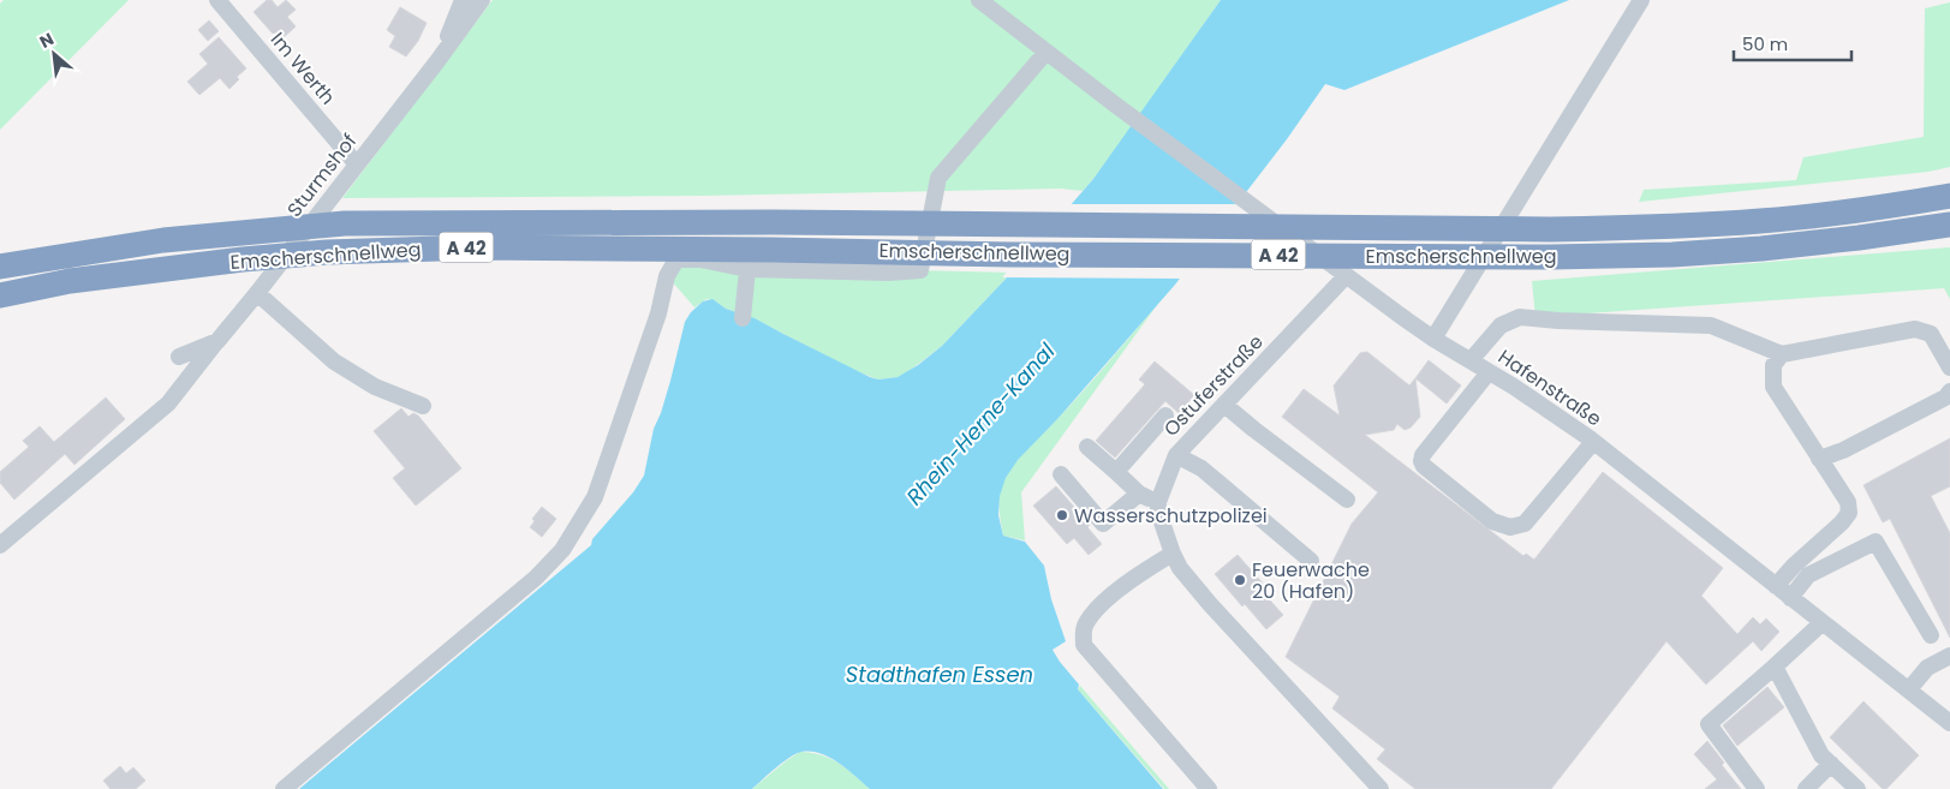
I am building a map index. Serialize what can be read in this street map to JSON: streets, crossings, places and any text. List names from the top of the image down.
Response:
{
  "streets": {
    "highway": ["A 42", "Emscherschnellweg"],
    "street": [
      "Im Werth",
      "Sturmshof",
      "Ostuferstraße",
      "Hafenstraße"
    ]
  },
  "crossings": [
    ["Im Werth", "Sturmshof"],
    ["Ostuferstraße", "Hafenstraße"]
  ],
  "water": ["Rhein-Herne-Kanal", "Stadthafen Essen"],
  "places": ["Wasserschutzpolizei", "Feuerwache 20 (Hafen)"],
  "scale_bar": "50 m",
  "north": "top left"
}
